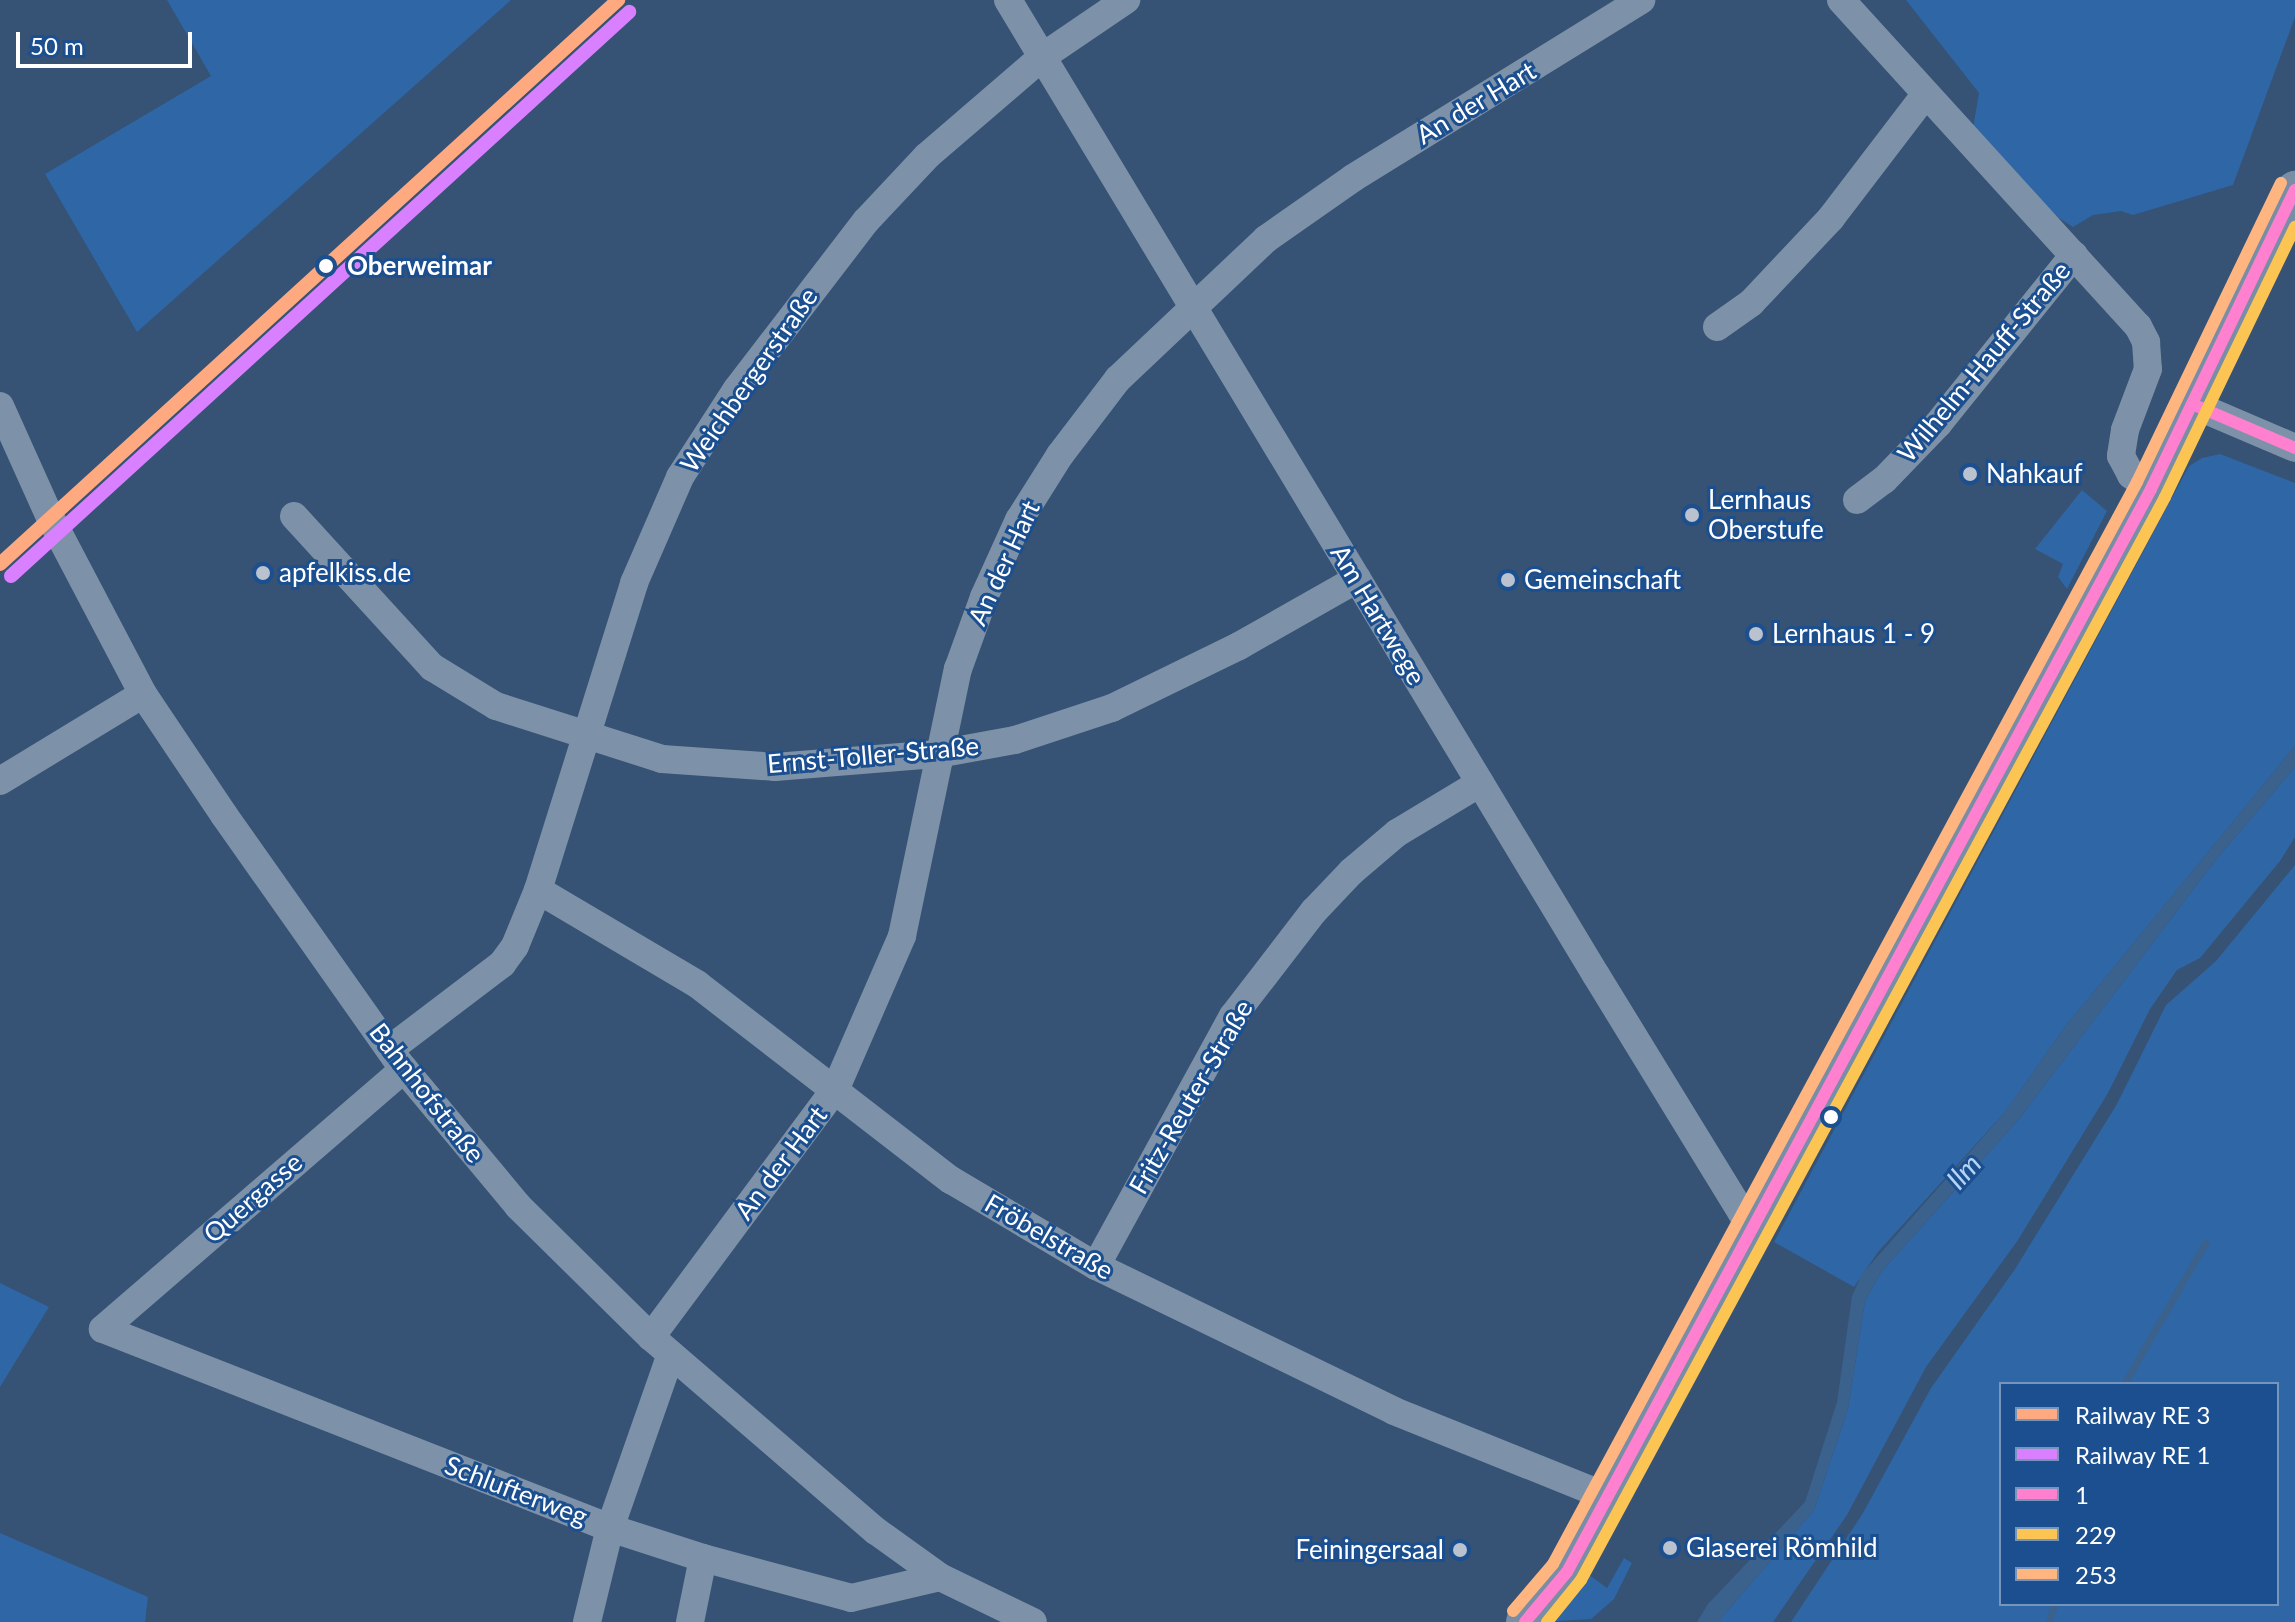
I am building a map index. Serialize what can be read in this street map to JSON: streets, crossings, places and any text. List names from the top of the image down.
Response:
{
  "streets": {
    "street": [
      "An der Hart",
      "Wilhelm-Hauff-Straße",
      "Weichbergerstraße",
      "Am Hartwege",
      "Ernst-Toller-Straße",
      "Bahnhofstraße",
      "Fritz-Reuter-Straße",
      "Quergasse",
      "Fröbelstraße",
      "Schlufterweg"
    ]
  },
  "crossings": [
    ["An der Hart", "Am Hartwege"],
    ["An der Hart", "Ernst-Toller-Straße"],
    ["An der Hart", "Bahnhofstraße"],
    ["An der Hart", "Fröbelstraße"],
    ["An der Hart", "Schlufterweg"],
    ["Weichbergerstraße", "Am Hartwege"],
    ["Weichbergerstraße", "Ernst-Toller-Straße"],
    ["Weichbergerstraße", "Bahnhofstraße"],
    ["Weichbergerstraße", "Quergasse"],
    ["Weichbergerstraße", "Fröbelstraße"],
    ["Am Hartwege", "Ernst-Toller-Straße"],
    ["Am Hartwege", "Fritz-Reuter-Straße"],
    ["Bahnhofstraße", "Quergasse"],
    ["Bahnhofstraße", "Schlufterweg"],
    ["Fritz-Reuter-Straße", "Fröbelstraße"],
    ["Quergasse", "Schlufterweg"]
  ],
  "water": ["Ilm"],
  "places": [
    "Oberweimar",
    "Nahkauf",
    "Lernhaus Oberstufe",
    "apfelkiss.de",
    "Gemeinschaft",
    "Lernhaus 1 - 9",
    "Glaserei Römhild",
    "Feiningersaal"
  ],
  "lines": ["transit line 253", "transit line 1", "transit line 229"],
  "legend": [
    "Railway RE 3",
    "Railway RE 1",
    "1",
    "229",
    "253"
  ],
  "scale_bar": "50 m"
}
